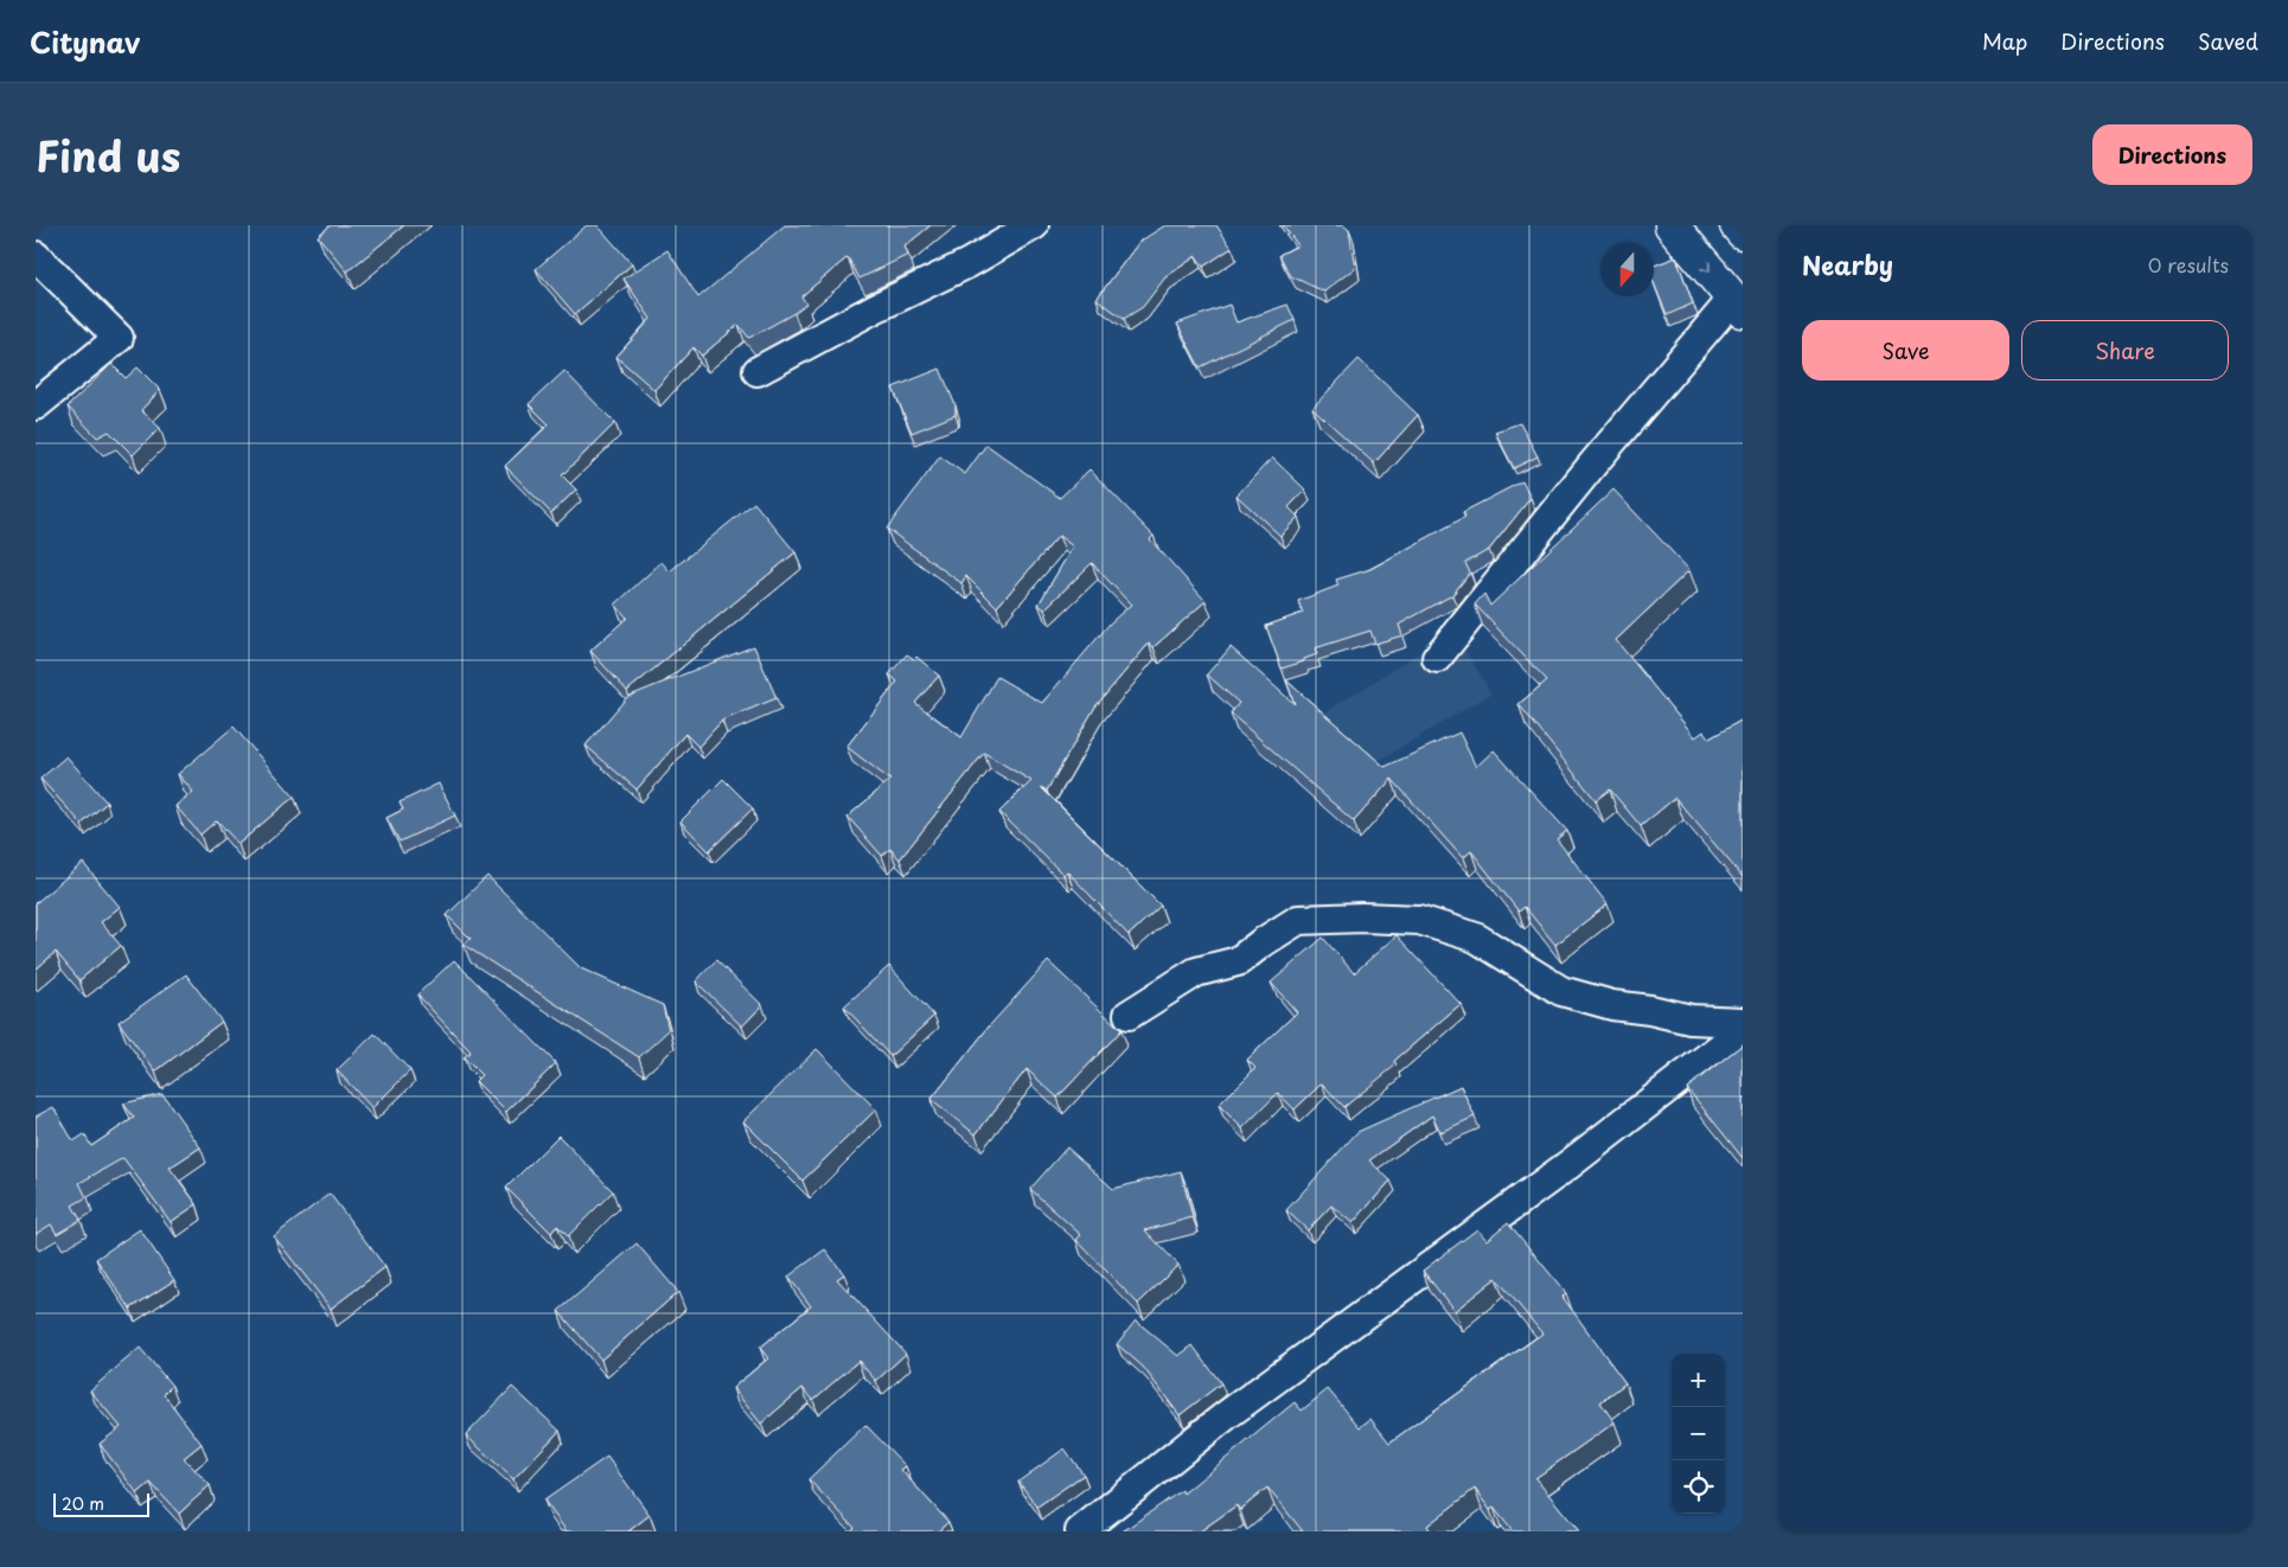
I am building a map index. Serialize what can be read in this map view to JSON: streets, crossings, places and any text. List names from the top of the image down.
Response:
{
  "scale_bar": "20 m",
  "north": "bottom",
  "page": {
    "header": "Citynav",
    "nav": ["Map", "Directions", "Saved"],
    "title": "Find us",
    "buttons": [
      "Directions",
      ["Save", "Share"]
    ],
    "heading": ["Nearby", "0 results"],
    "map_buttons": ["+", "−"],
    "scale": "20 m"
  }
}
